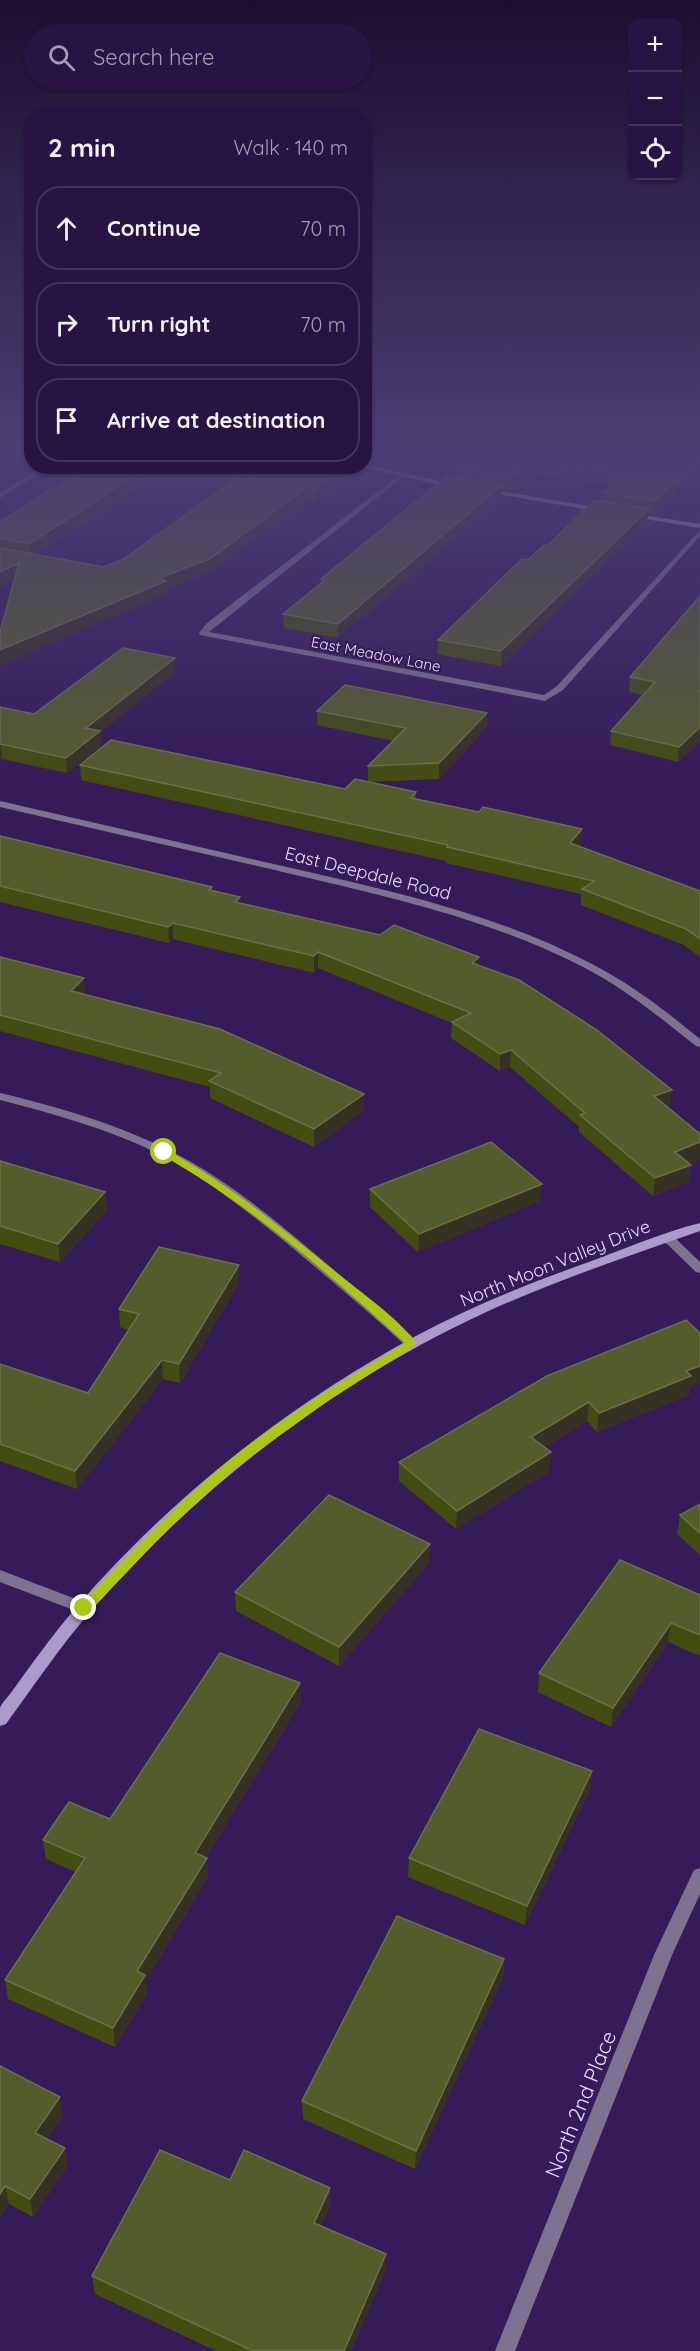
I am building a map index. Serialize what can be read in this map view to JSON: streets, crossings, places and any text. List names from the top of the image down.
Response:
{
  "streets": {
    "street": [
      "East Meadow Lane",
      "East Deepdale Road",
      "North Moon Valley Drive",
      "North 2nd Place"
    ]
  },
  "page": {
    "map_buttons": ["+", "−"],
    "search": "Search here",
    "heading": ["2 min", "Walk · 140 m"],
    "list": [
      ["Continue", "70 m"],
      ["Turn right", "70 m"],
      "Arrive at destination"
    ]
  }
}
